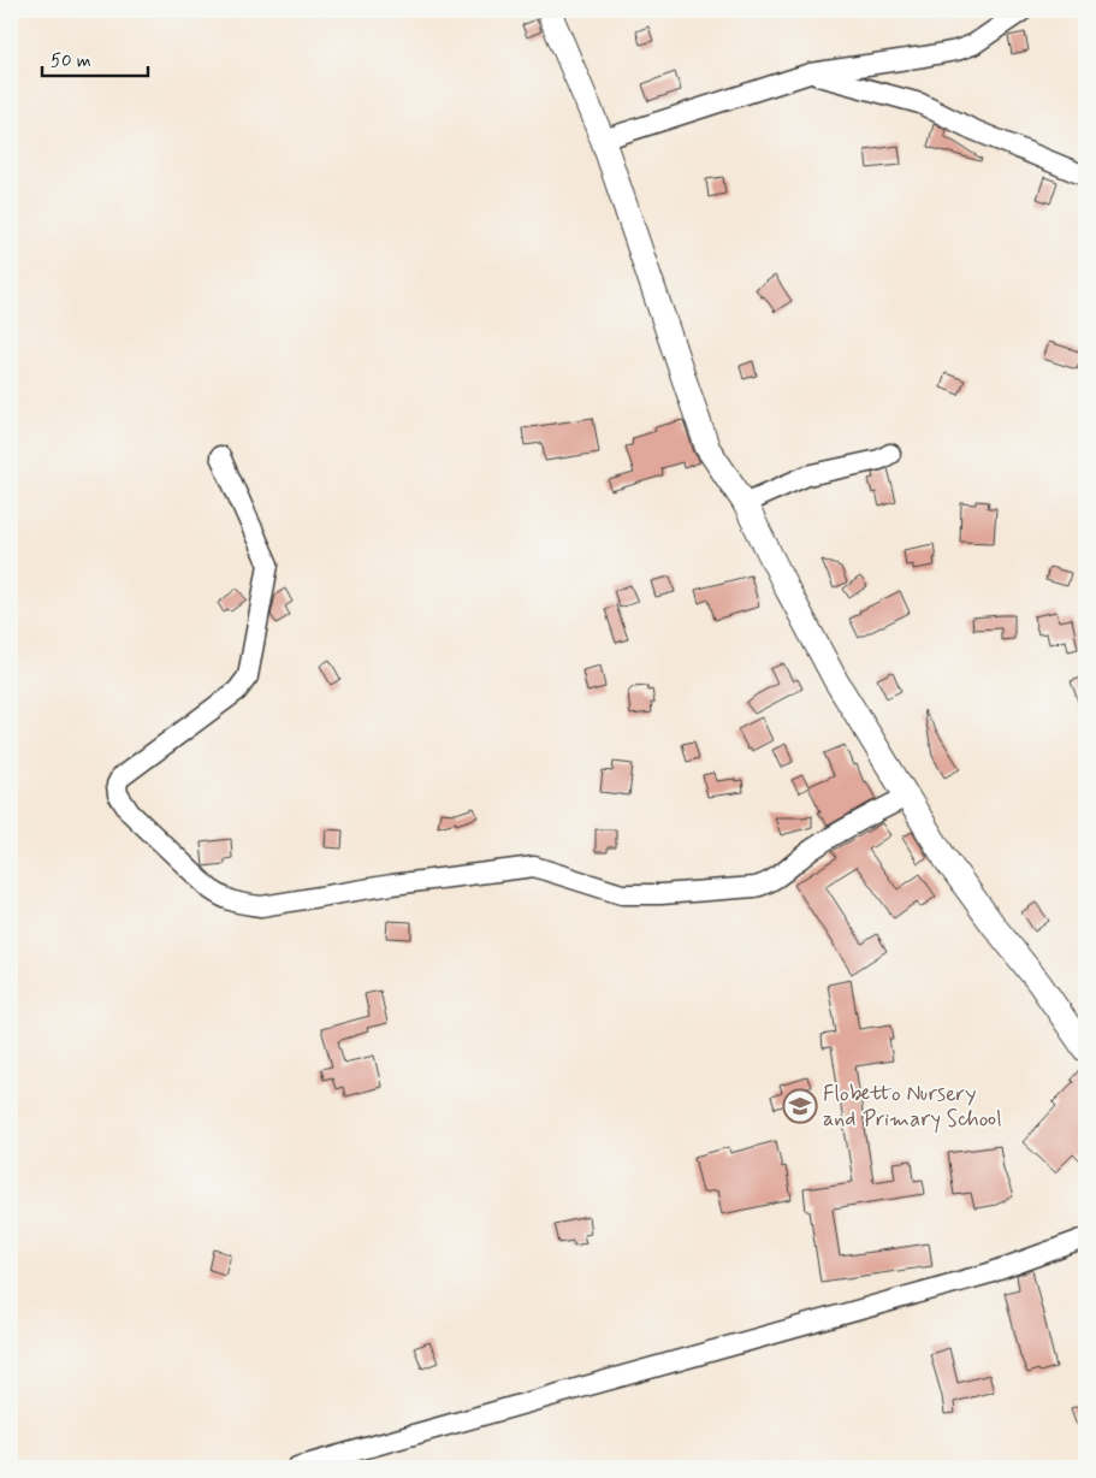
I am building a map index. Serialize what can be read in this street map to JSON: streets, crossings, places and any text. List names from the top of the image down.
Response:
{
  "places": {
    "school or university": ["Flobetto Nursery and Primary School"]
  },
  "scale_bar": "50 m"
}
